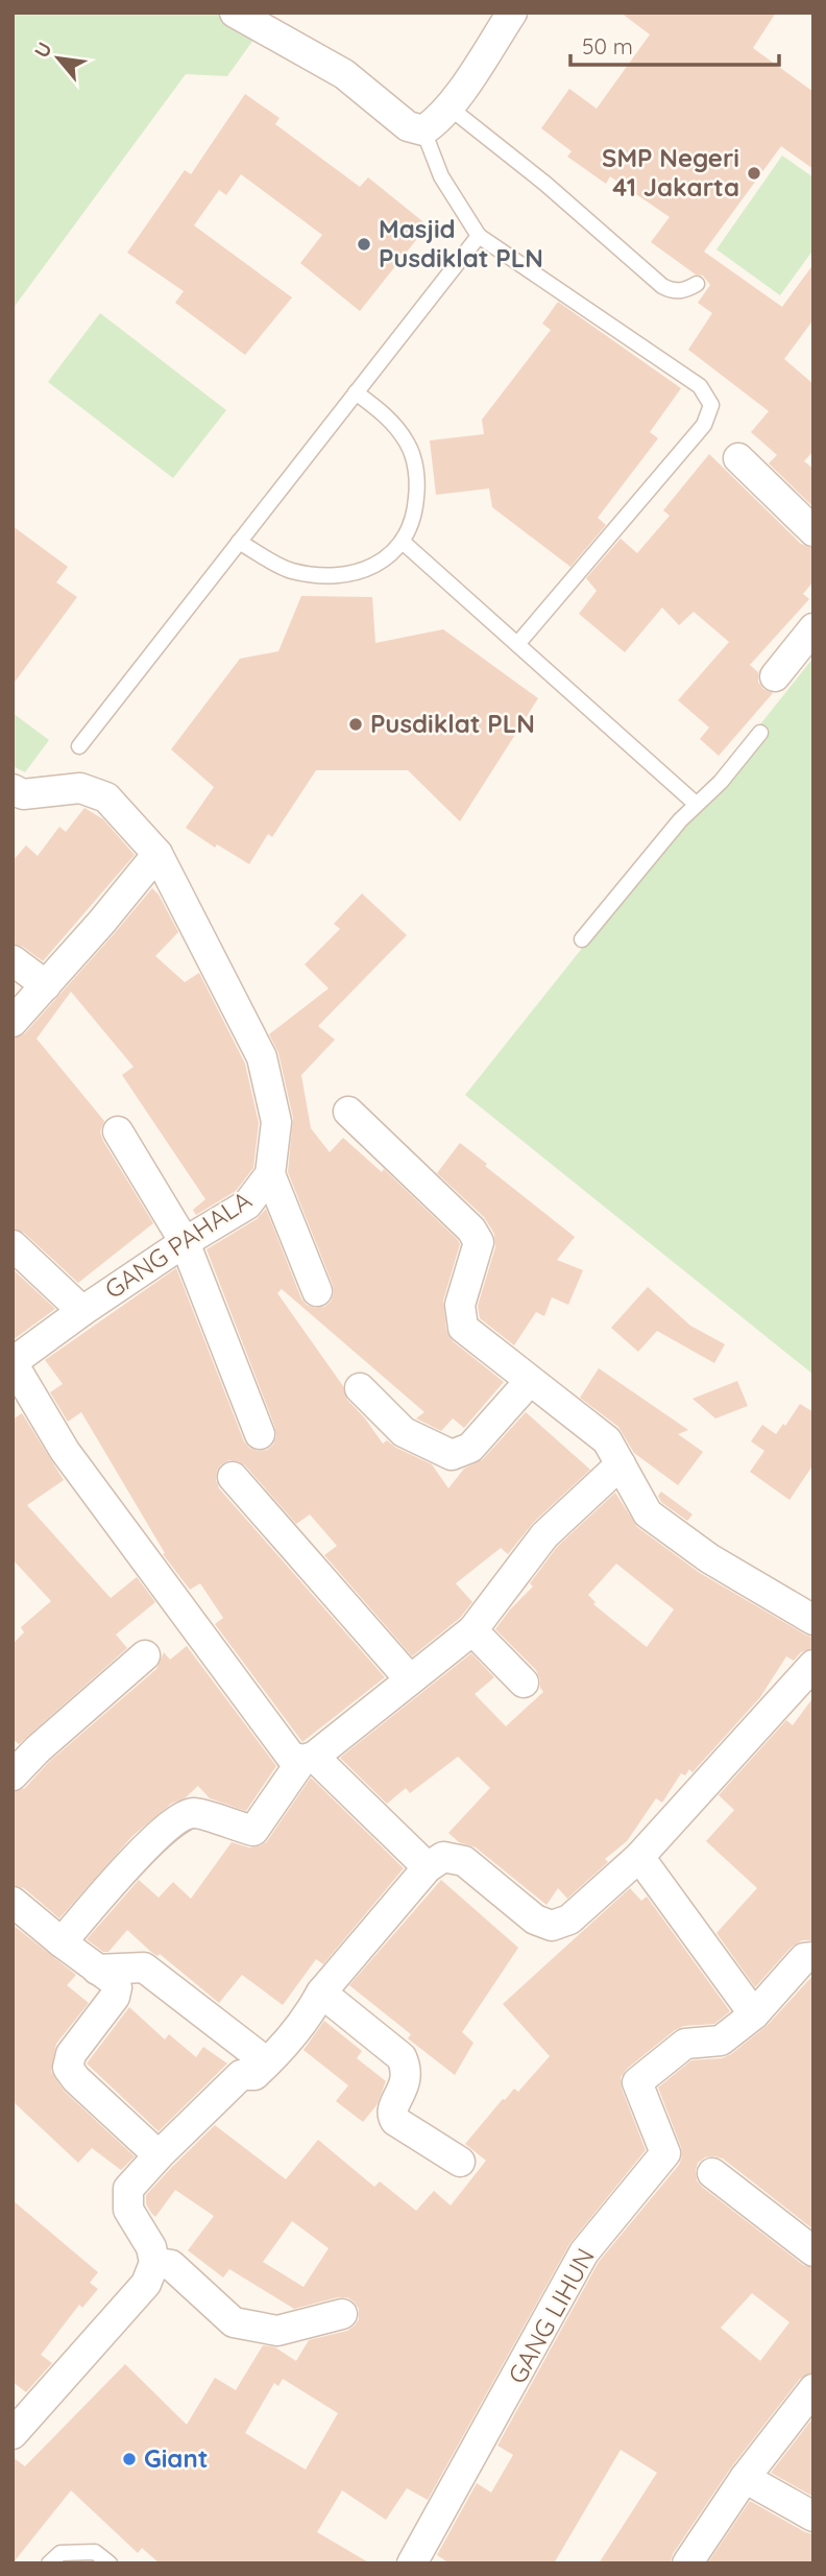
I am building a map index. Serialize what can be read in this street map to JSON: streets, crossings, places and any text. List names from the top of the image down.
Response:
{
  "streets": {
    "street": ["GANG PAHALA", "GANG LIHUN"]
  },
  "places": [
    "SMP Negeri 41 Jakarta",
    "Masjid Pusdiklat PLN",
    "Pusdiklat PLN",
    "Giant"
  ],
  "scale_bar": "50 m",
  "north": "top left"
}
